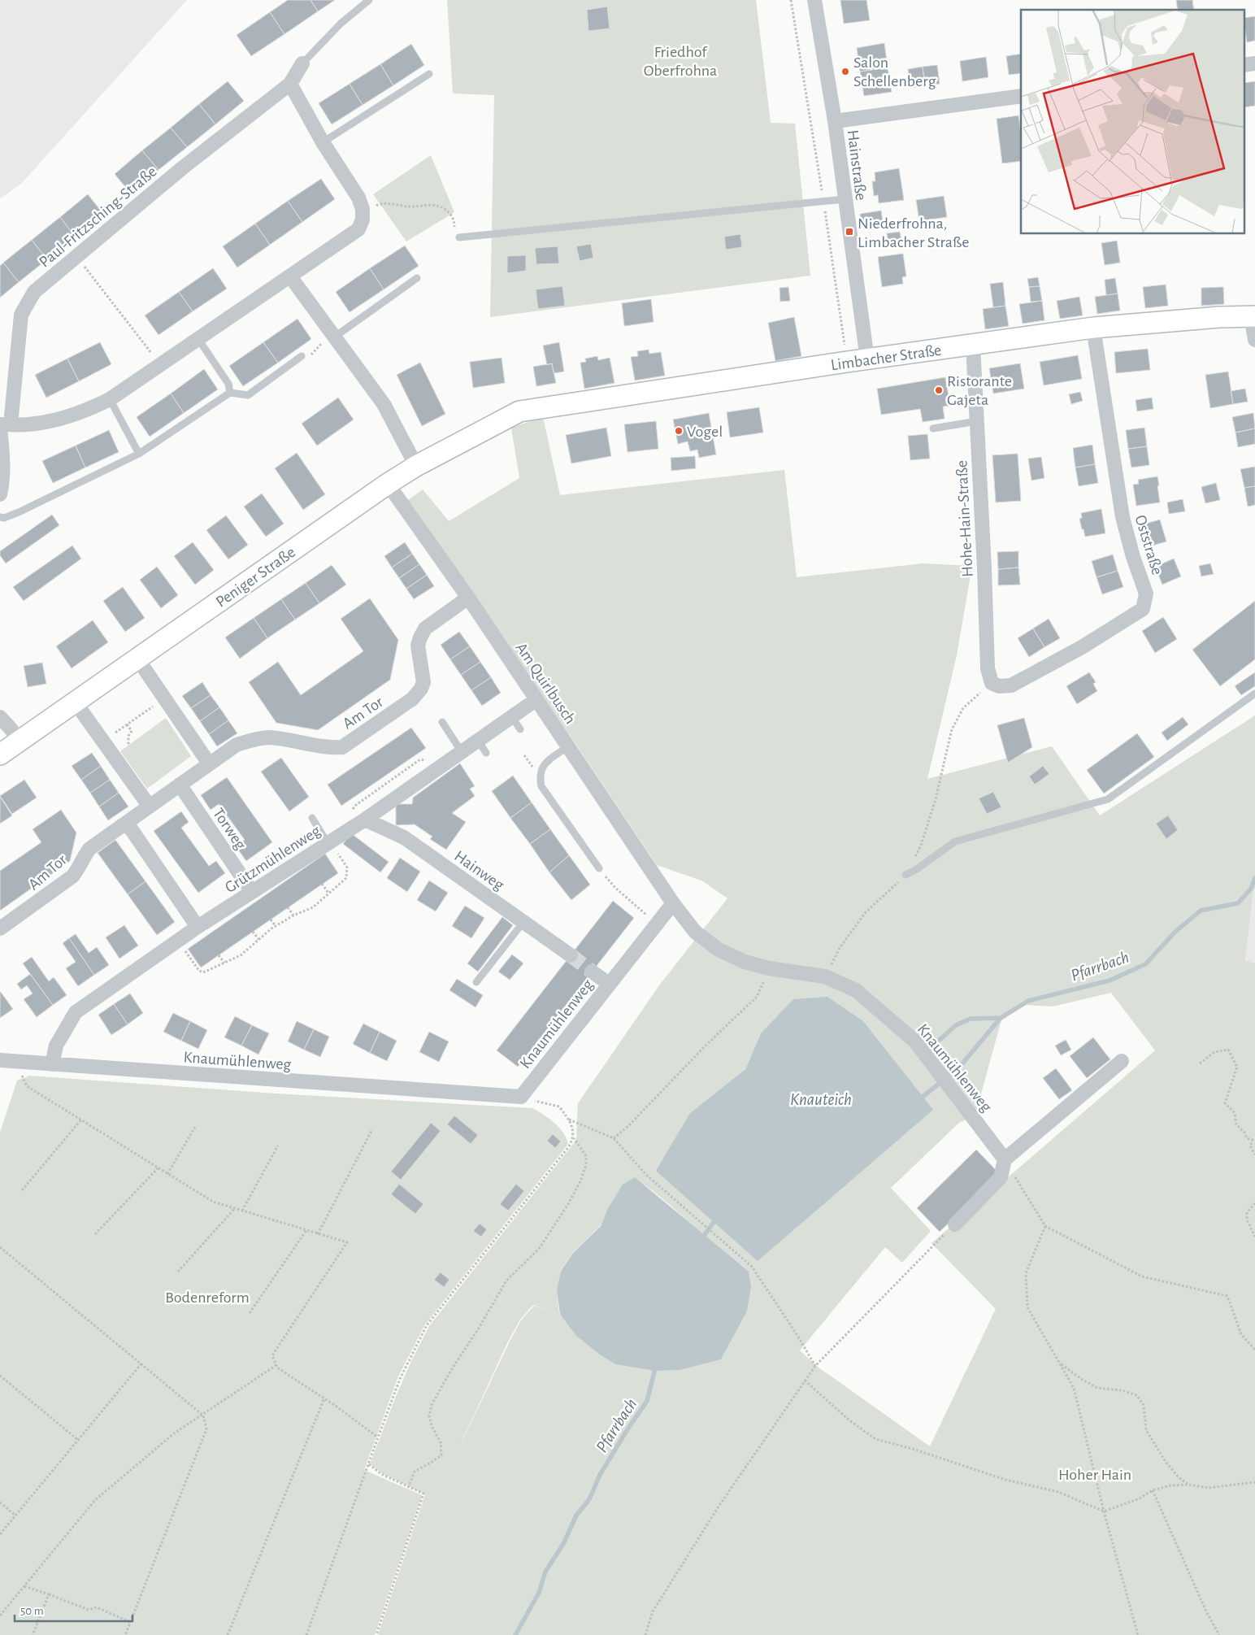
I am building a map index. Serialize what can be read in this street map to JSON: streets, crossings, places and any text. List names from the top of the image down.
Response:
{
  "streets": {
    "street": [
      "Hainstraße",
      "Paul-Fritzsching-Straße",
      "Limbacher Straße",
      "Hohe-Hain-Straße",
      "Oststraße",
      "Peniger Straße",
      "Am Quirlbusch",
      "Am Tor",
      "Torweg",
      "Grützmühlenweg",
      "Hainweg",
      "Knaumühlenweg"
    ]
  },
  "crossings": [
    ["Hainstraße", "Limbacher Straße"],
    ["Limbacher Straße", "Hohe-Hain-Straße"],
    ["Limbacher Straße", "Oststraße"],
    ["Limbacher Straße", "Peniger Straße"],
    ["Hohe-Hain-Straße", "Oststraße"],
    ["Peniger Straße", "Am Quirlbusch"],
    ["Am Quirlbusch", "Am Tor"],
    ["Am Quirlbusch", "Grützmühlenweg"],
    ["Am Quirlbusch", "Knaumühlenweg"],
    ["Am Tor", "Torweg"],
    ["Torweg", "Grützmühlenweg"],
    ["Grützmühlenweg", "Hainweg"],
    ["Grützmühlenweg", "Knaumühlenweg"]
  ],
  "water": ["Pfarrbach", "Knauteich"],
  "parks": ["Friedhof Oberfrohna", "Bodenreform", "Hoher Hain"],
  "places": {
    "other": ["Salon Schellenberg", "Ristorante Gajeta", "Vogel"],
    "transit": ["Niederfrohna, Limbacher Straße"]
  },
  "scale_bar": "50 m"
}
